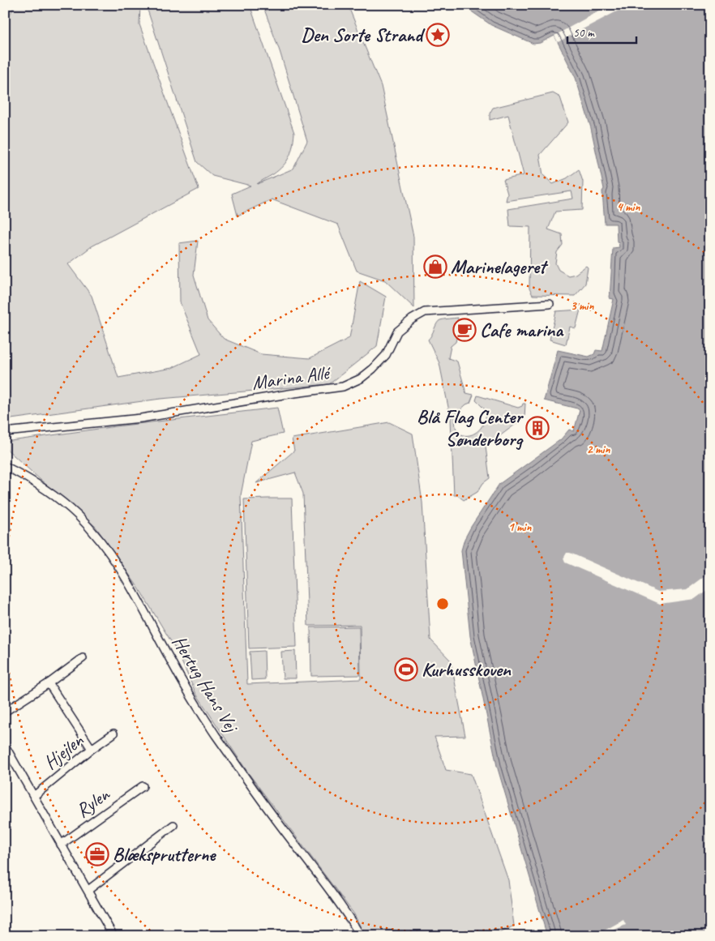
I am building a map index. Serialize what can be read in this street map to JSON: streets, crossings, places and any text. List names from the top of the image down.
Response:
{
  "streets": {
    "street": [
      "Marina Allé",
      "Hertug Hans Vej",
      "Hjejlen",
      "Rylen"
    ]
  },
  "places": {
    "place": ["Den Sorte Strand"],
    "shop": ["Marinelageret"],
    "cafe": ["Cafe marina"],
    "building": ["Blå Flag Center Sønderborg"],
    "sports": ["Kurhusskoven"],
    "office": ["Blæksprutterne"]
  },
  "scale_bar": "50 m",
  "rings": [
    "4 min",
    "3 min",
    "2 min",
    "1 min"
  ]
}
